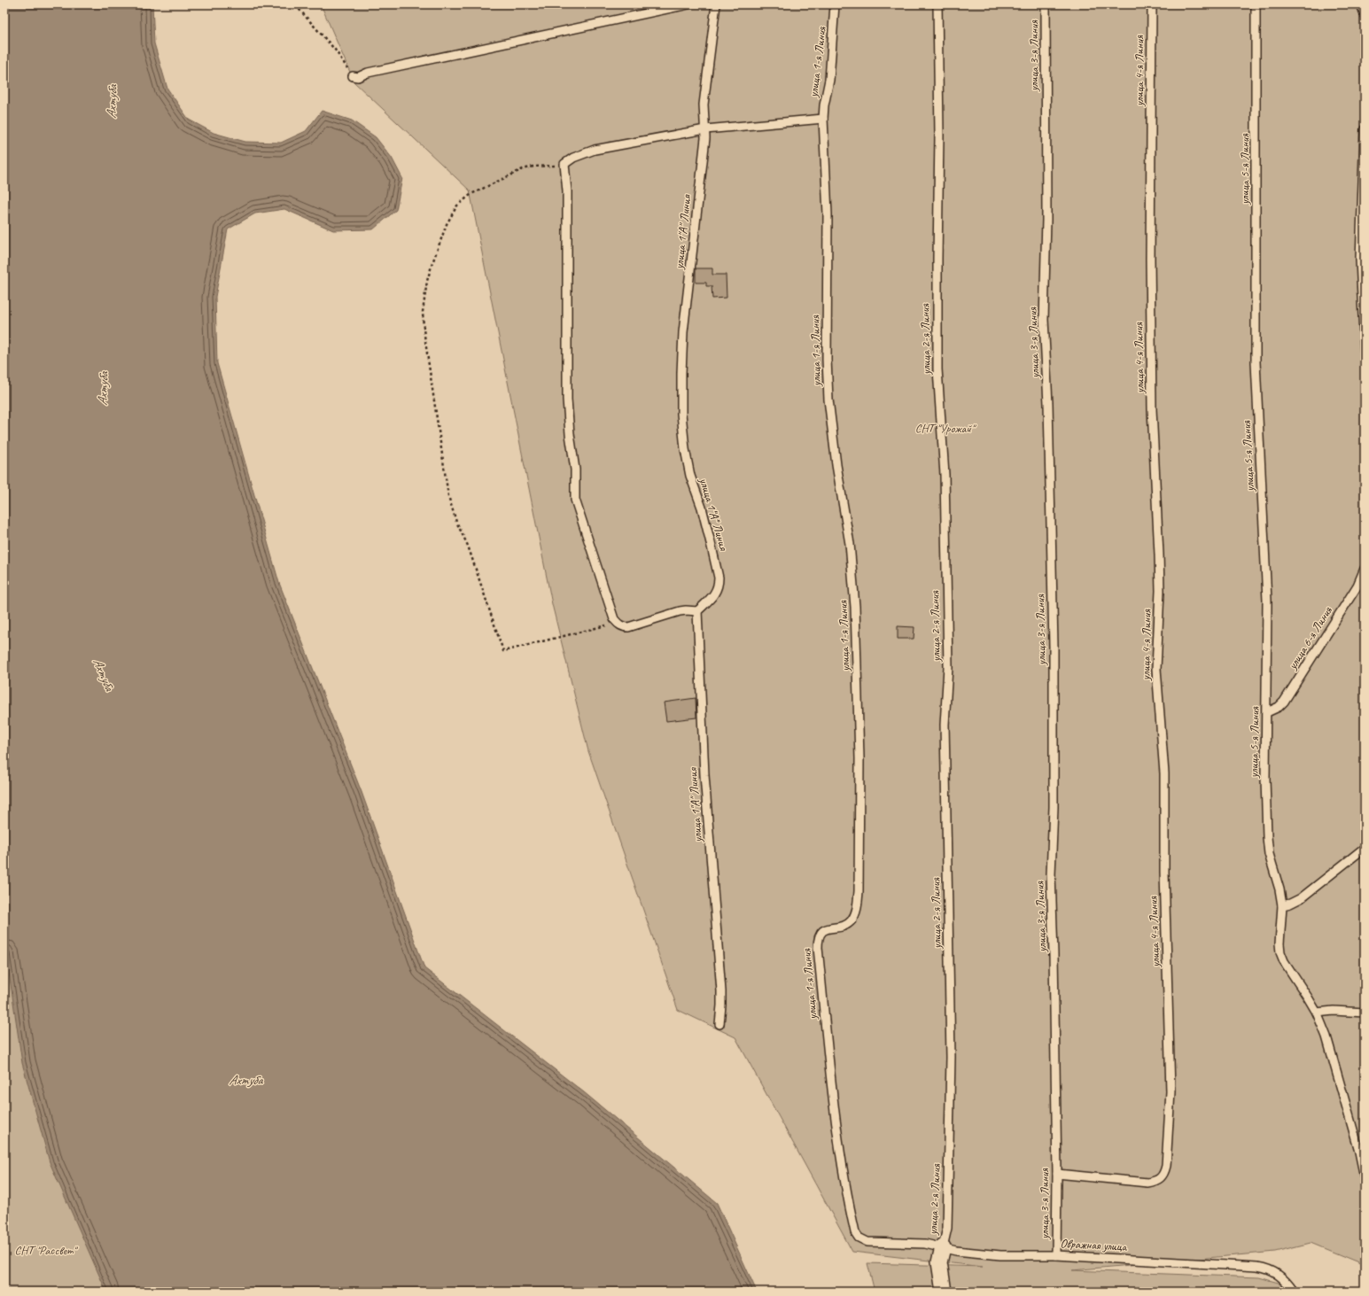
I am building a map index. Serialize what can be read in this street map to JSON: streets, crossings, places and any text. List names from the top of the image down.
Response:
{
  "streets": {
    "lane": [
      "улица 3-я Линия",
      "улица 1-я Линия",
      "улица 4-я Линия",
      "улица 5-я Линия",
      "улица 1\"А\" Линия",
      "улица 2-я Линия",
      "улица 6-я Линия",
      "Овражная улица"
    ]
  },
  "crossings": [
    ["улица 3-я Линия", "улица 4-я Линия"],
    ["улица 3-я Линия", "Овражная улица"],
    ["улица 1-я Линия", "Овражная улица"],
    ["улица 5-я Линия", "улица 6-я Линия"],
    ["улица 2-я Линия", "Овражная улица"]
  ],
  "water": ["Ахтуба"],
  "parks": ["СНТ \"Урожай\"", "СНТ \"Рассвет\""]
}
